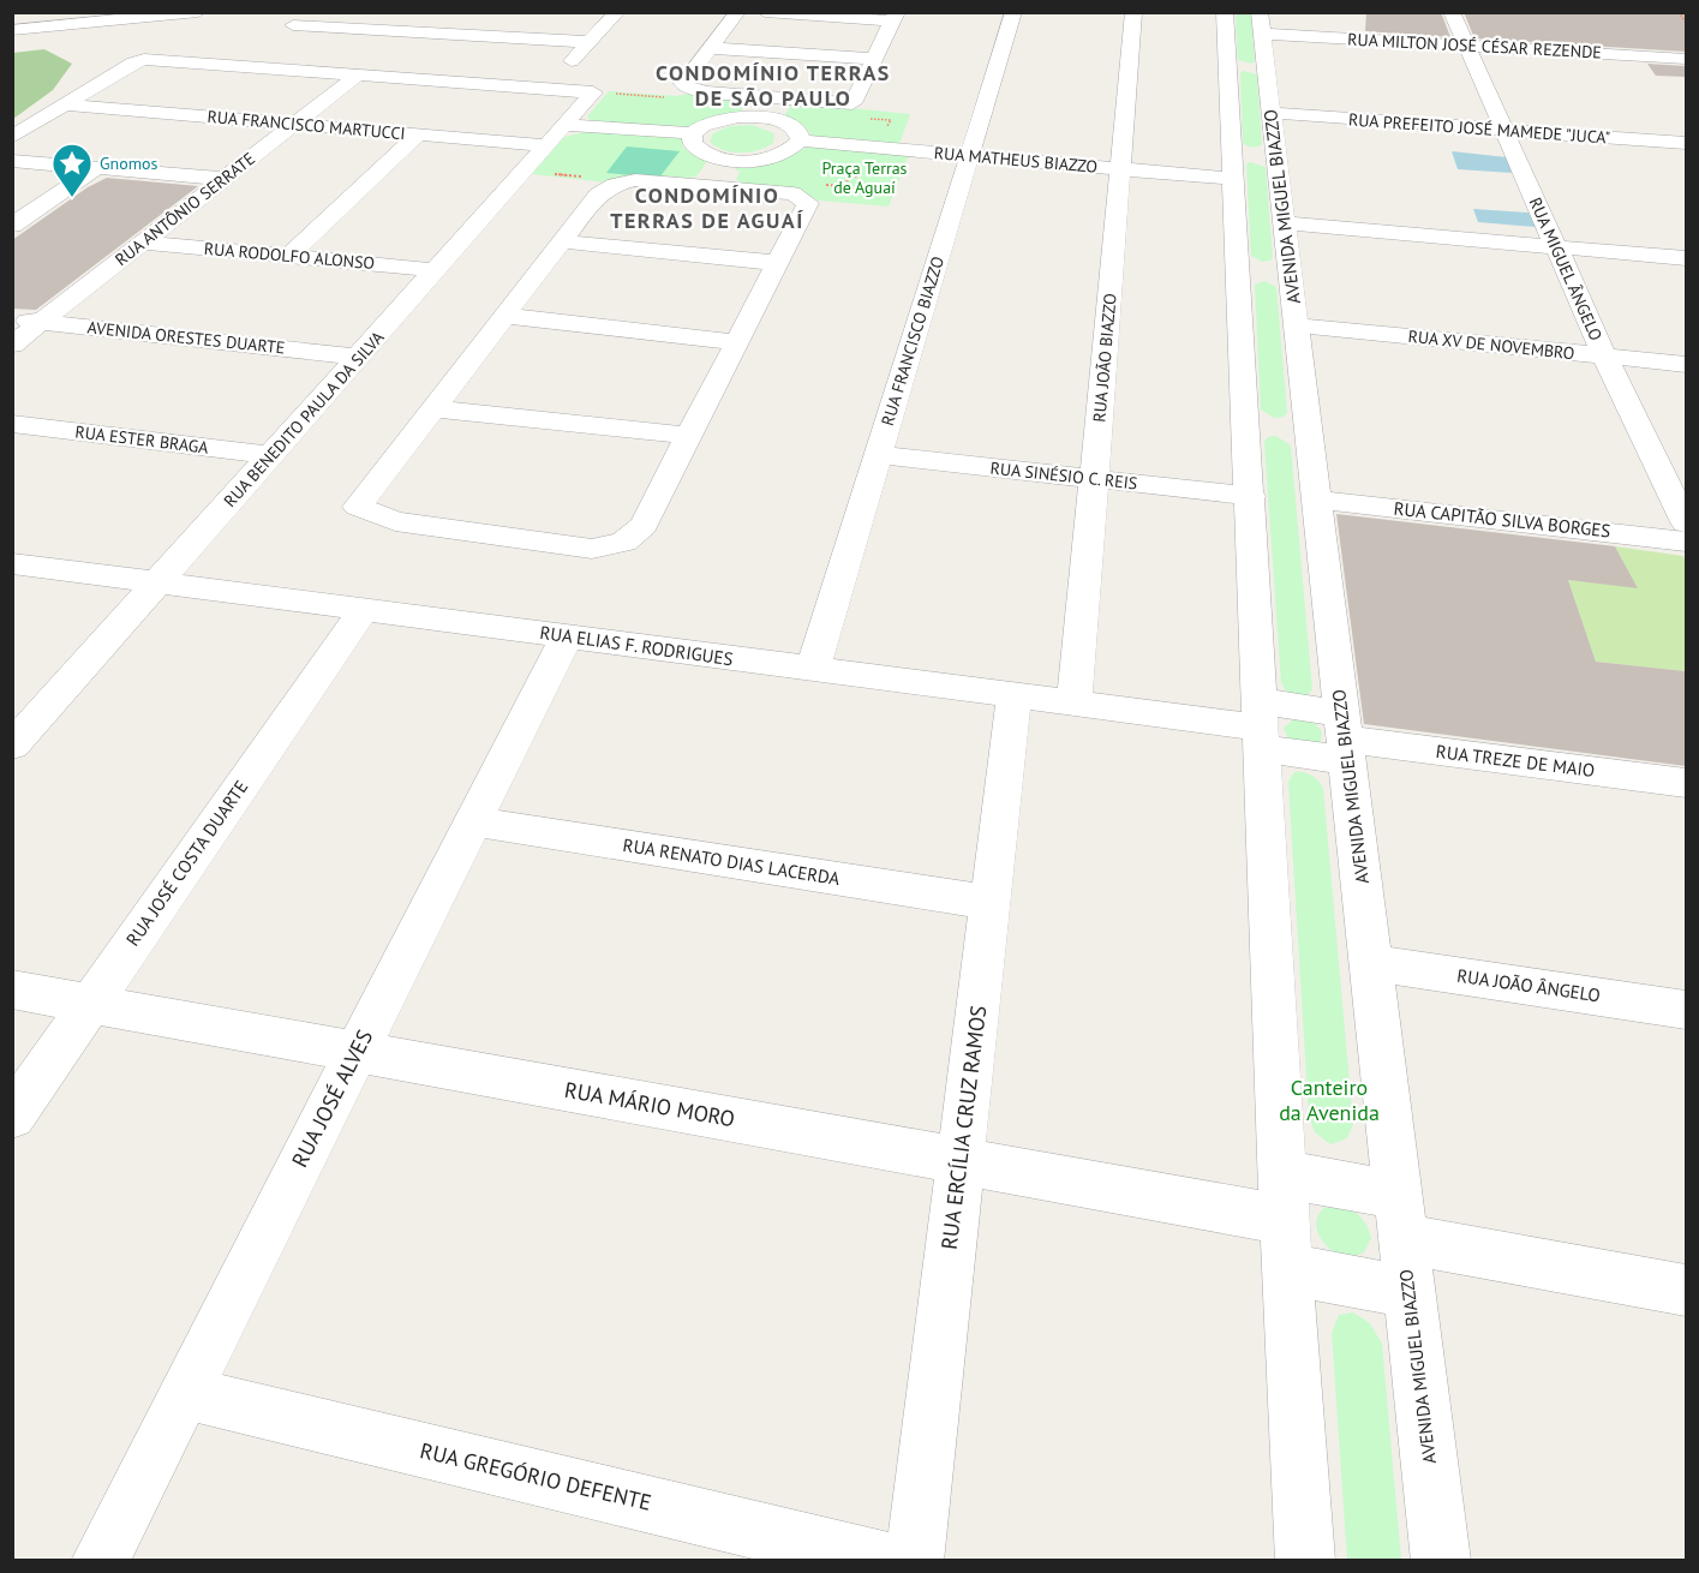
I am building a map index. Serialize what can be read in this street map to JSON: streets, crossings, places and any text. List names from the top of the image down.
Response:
{
  "streets": {
    "street": [
      "RUA MILTON JOSÉ CÉSAR REZENDE",
      "RUA FRANCISCO MARTUCCI",
      "RUA PREFEITO JOSÉ MAMEDE \"JUCA\"",
      "RUA MATHEUS BIAZZO",
      "AVENIDA MIGUEL BIAZZO",
      "RUA ANTÔNIO SERRATE",
      "RUA RODOLFO ALONSO",
      "RUA MIGUEL ÂNGELO",
      "AVENIDA ORESTES DUARTE",
      "RUA FRANCISCO BIAZZO",
      "RUA XV DE NOVEMBRO",
      "RUA JOÃO BIAZZO",
      "RUA BENEDITO PAULA DA SILVA",
      "RUA ESTER BRAGA",
      "RUA SINÉSIO C. REIS",
      "RUA CAPITÃO SILVA BORGES",
      "RUA ELIAS F. RODRIGUES",
      "RUA TREZE DE MAIO",
      "RUA RENATO DIAS LACERDA",
      "RUA JOSÉ COSTA DUARTE",
      "RUA JOÃO ÂNGELO",
      "RUA JOSÉ ALVES",
      "RUA MÁRIO MORO",
      "RUA ERCÍLIA CRUZ RAMOS",
      "RUA GREGÓRIO DEFENTE"
    ]
  },
  "crossings": [
    ["RUA MILTON JOSÉ CÉSAR REZENDE", "AVENIDA MIGUEL BIAZZO"],
    ["RUA MILTON JOSÉ CÉSAR REZENDE", "RUA MIGUEL ÂNGELO"],
    ["RUA FRANCISCO MARTUCCI", "RUA ANTÔNIO SERRATE"],
    ["RUA FRANCISCO MARTUCCI", "RUA BENEDITO PAULA DA SILVA"],
    ["RUA PREFEITO JOSÉ MAMEDE \"JUCA\"", "AVENIDA MIGUEL BIAZZO"],
    ["RUA PREFEITO JOSÉ MAMEDE \"JUCA\"", "RUA MIGUEL ÂNGELO"],
    ["RUA MATHEUS BIAZZO", "AVENIDA MIGUEL BIAZZO"],
    ["RUA MATHEUS BIAZZO", "RUA FRANCISCO BIAZZO"],
    ["RUA MATHEUS BIAZZO", "RUA JOÃO BIAZZO"],
    ["AVENIDA MIGUEL BIAZZO", "RUA XV DE NOVEMBRO"],
    ["AVENIDA MIGUEL BIAZZO", "RUA CAPITÃO SILVA BORGES"],
    ["AVENIDA MIGUEL BIAZZO", "RUA TREZE DE MAIO"],
    ["AVENIDA MIGUEL BIAZZO", "RUA JOÃO ÂNGELO"],
    ["AVENIDA MIGUEL BIAZZO", "RUA MÁRIO MORO"],
    ["RUA ANTÔNIO SERRATE", "RUA RODOLFO ALONSO"],
    ["RUA ANTÔNIO SERRATE", "AVENIDA ORESTES DUARTE"],
    ["RUA RODOLFO ALONSO", "RUA BENEDITO PAULA DA SILVA"],
    ["RUA MIGUEL ÂNGELO", "RUA XV DE NOVEMBRO"],
    ["AVENIDA ORESTES DUARTE", "RUA BENEDITO PAULA DA SILVA"],
    ["RUA FRANCISCO BIAZZO", "RUA SINÉSIO C. REIS"],
    ["RUA FRANCISCO BIAZZO", "RUA ELIAS F. RODRIGUES"],
    ["RUA JOÃO BIAZZO", "RUA SINÉSIO C. REIS"],
    ["RUA JOÃO BIAZZO", "RUA ELIAS F. RODRIGUES"],
    ["RUA BENEDITO PAULA DA SILVA", "RUA ESTER BRAGA"],
    ["RUA BENEDITO PAULA DA SILVA", "RUA ELIAS F. RODRIGUES"],
    ["RUA ELIAS F. RODRIGUES", "RUA TREZE DE MAIO"],
    ["RUA ELIAS F. RODRIGUES", "RUA JOSÉ COSTA DUARTE"],
    ["RUA ELIAS F. RODRIGUES", "RUA JOSÉ ALVES"],
    ["RUA ELIAS F. RODRIGUES", "RUA ERCÍLIA CRUZ RAMOS"],
    ["RUA RENATO DIAS LACERDA", "RUA JOSÉ ALVES"],
    ["RUA RENATO DIAS LACERDA", "RUA ERCÍLIA CRUZ RAMOS"],
    ["RUA JOSÉ COSTA DUARTE", "RUA MÁRIO MORO"],
    ["RUA JOSÉ ALVES", "RUA MÁRIO MORO"],
    ["RUA JOSÉ ALVES", "RUA GREGÓRIO DEFENTE"],
    ["RUA MÁRIO MORO", "RUA ERCÍLIA CRUZ RAMOS"]
  ],
  "districts": ["CONDOMÍNIO TERRAS DE SÃO PAULO", "CONDOMÍNIO TERRAS DE AGUAÍ"],
  "parks": ["Praça Terras de Aguaí", "Canteiro da Avenida"],
  "places": {
    "place": ["Gnomos"]
  }
}
